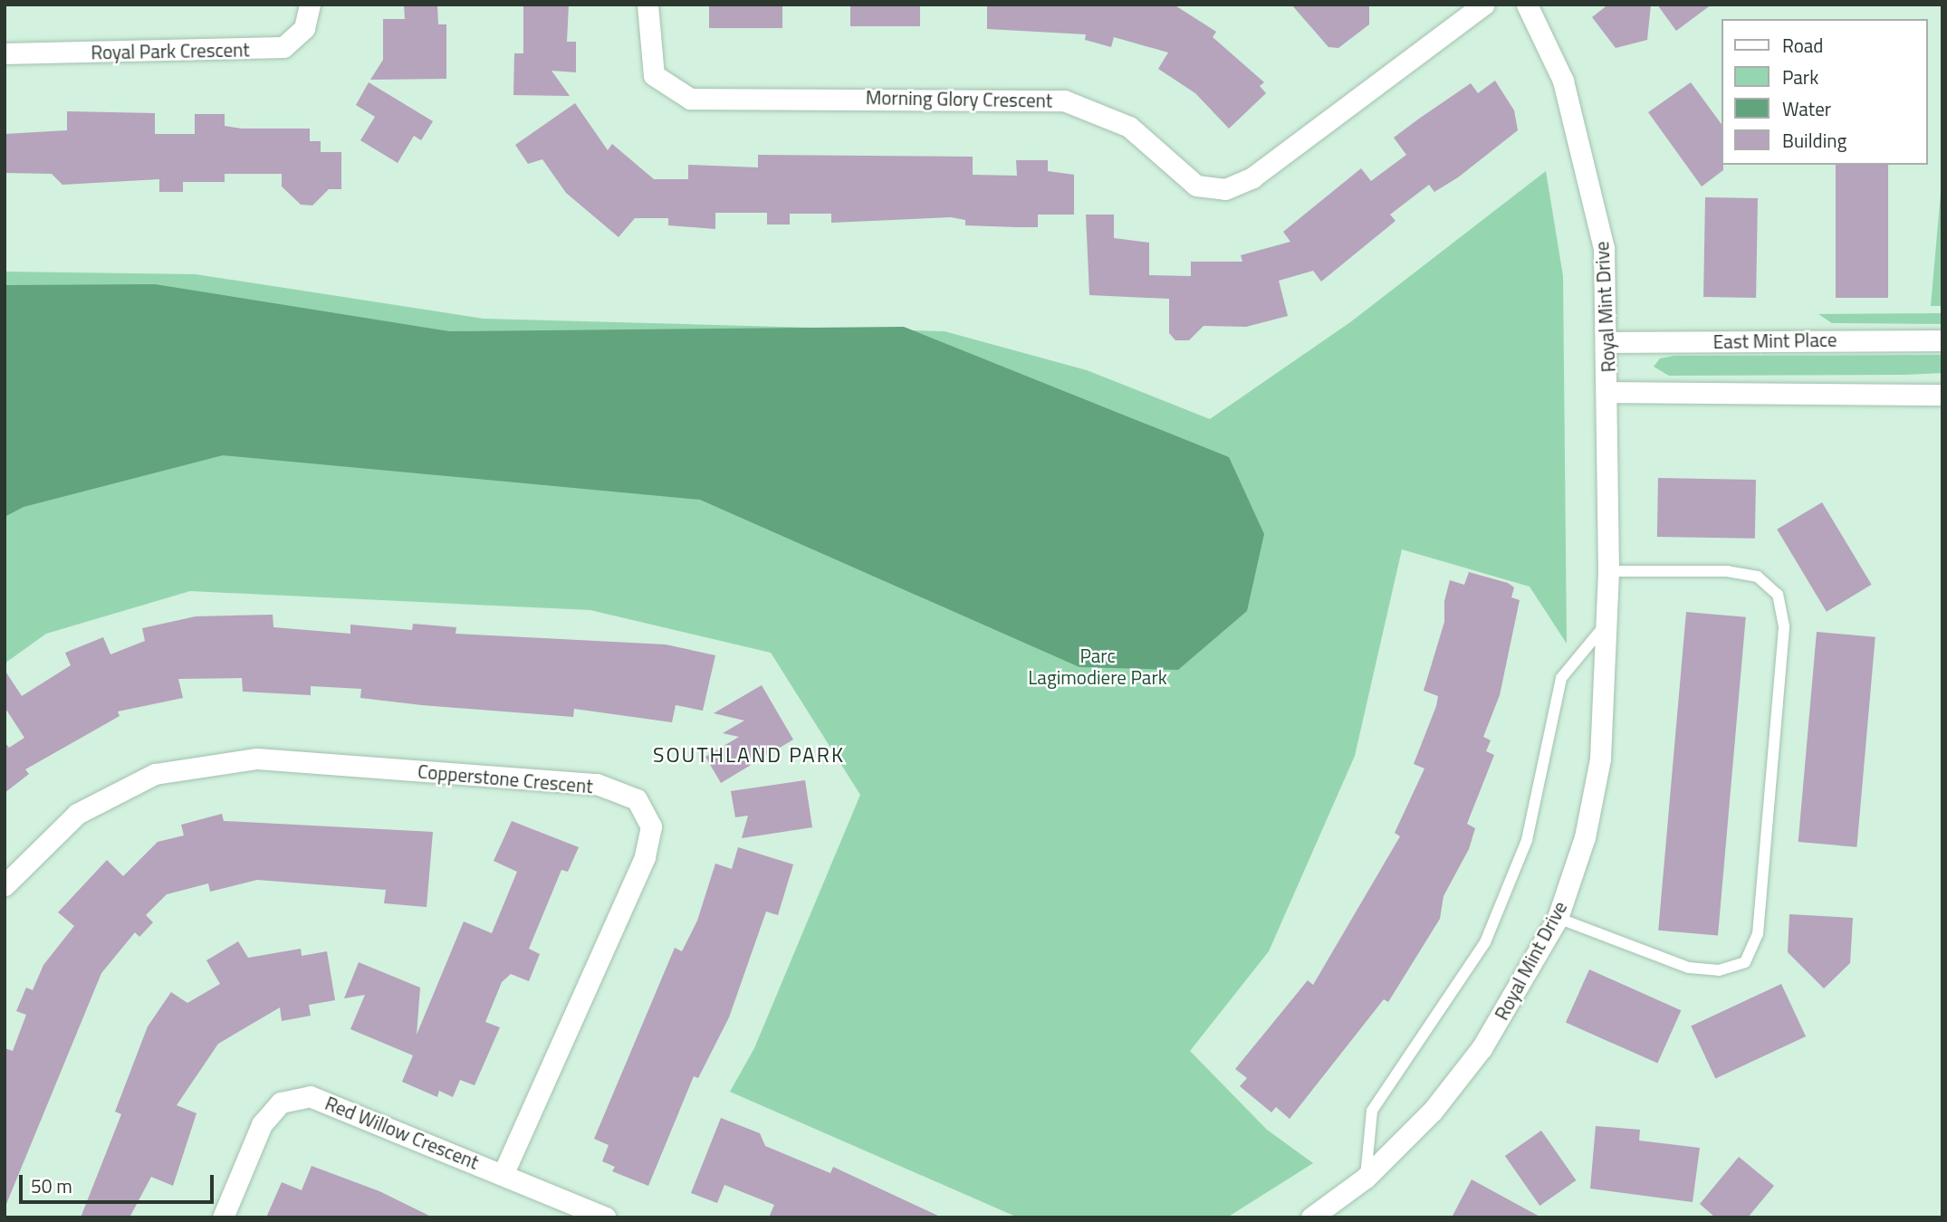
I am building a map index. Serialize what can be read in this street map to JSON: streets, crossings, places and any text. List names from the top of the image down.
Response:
{
  "streets": {
    "street": [
      "Royal Park Crescent",
      "Morning Glory Crescent",
      "Royal Mint Drive",
      "East Mint Place",
      "Copperstone Crescent",
      "Red Willow Crescent"
    ]
  },
  "crossings": [
    ["Royal Mint Drive", "East Mint Place"],
    ["Copperstone Crescent", "Red Willow Crescent"]
  ],
  "districts": ["SOUTHLAND PARK"],
  "parks": ["Parc Lagimodiere Park"],
  "legend": [
    "Road",
    "Park",
    "Water",
    "Building"
  ],
  "scale_bar": "50 m"
}
